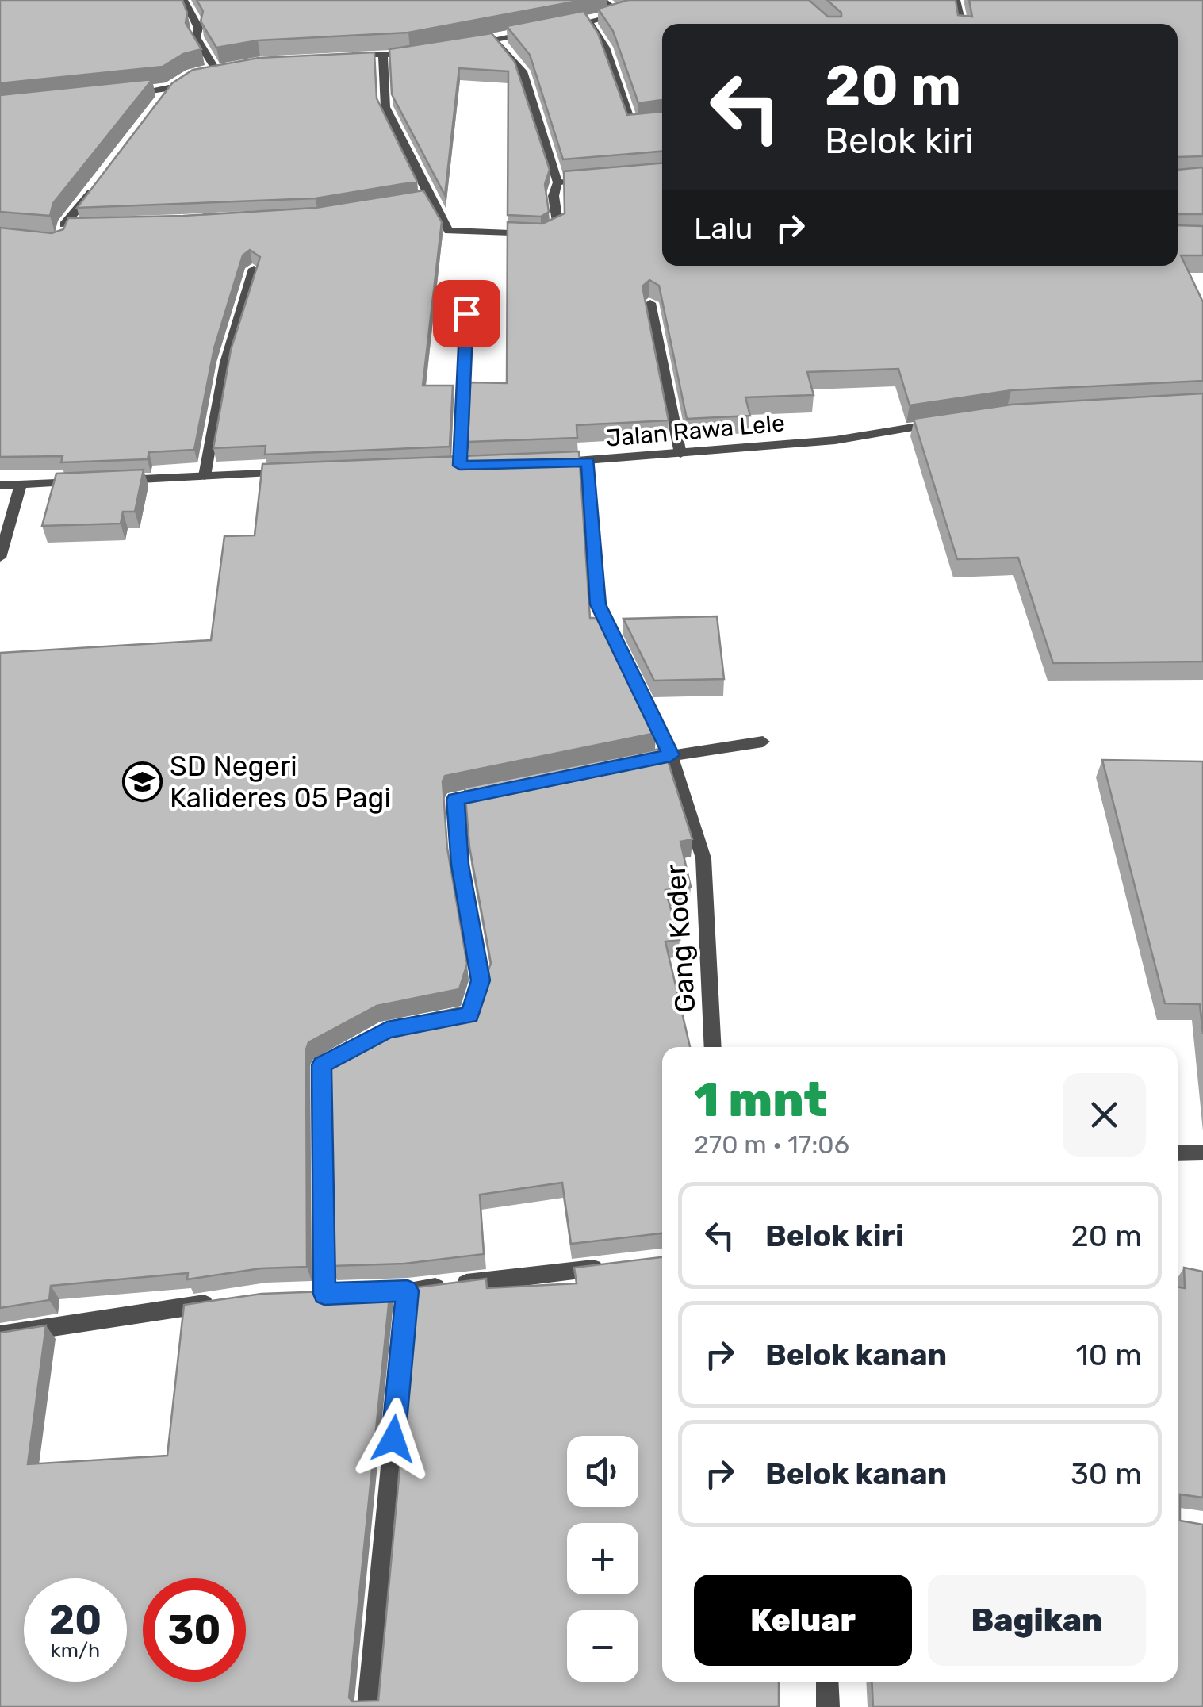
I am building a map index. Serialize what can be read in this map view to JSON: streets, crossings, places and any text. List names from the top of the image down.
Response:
{
  "streets": {
    "street": ["Jalan Rawa Lele", "Gang Koder"]
  },
  "crossings": [
    ["Jalan Rawa Lele", "Gang Koder"]
  ],
  "places": {
    "school or university": ["SD Negeri Kalideres 05 Pagi"]
  },
  "page": {
    "turn": ["20 m", "Belok kiri"],
    "then": "Lalu",
    "heading": ["1 mnt", "270 m · 17:06"],
    "list": [
      {
        "name": "Belok kiri",
        "value": "20 m"
      },
      {
        "name": "Belok kanan",
        "value": "10 m"
      },
      {
        "name": "Belok kanan",
        "value": "30 m"
      }
    ],
    "map_buttons": ["+", "−"],
    "buttons": ["Keluar", "Bagikan"],
    "speed": "20 km/h",
    "limit": "30"
  }
}
